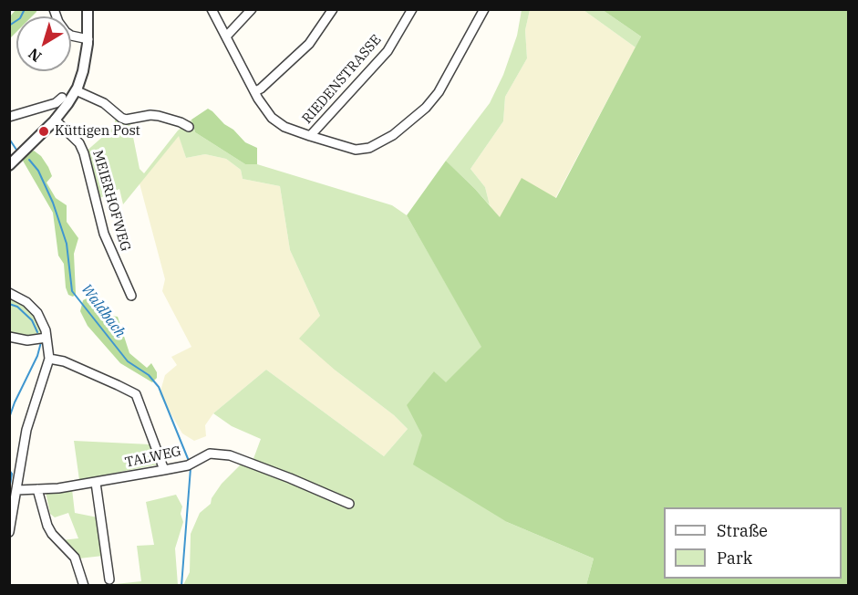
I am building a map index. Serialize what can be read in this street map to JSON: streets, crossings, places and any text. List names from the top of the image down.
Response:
{
  "streets": {
    "street": ["RIEDENSTRASSE", "MEIERHOFWEG", "TALWEG"]
  },
  "water": ["Waldbach"],
  "places": ["Küttigen Post"],
  "legend": ["Straße", "Park"],
  "north": "bottom left"
}
